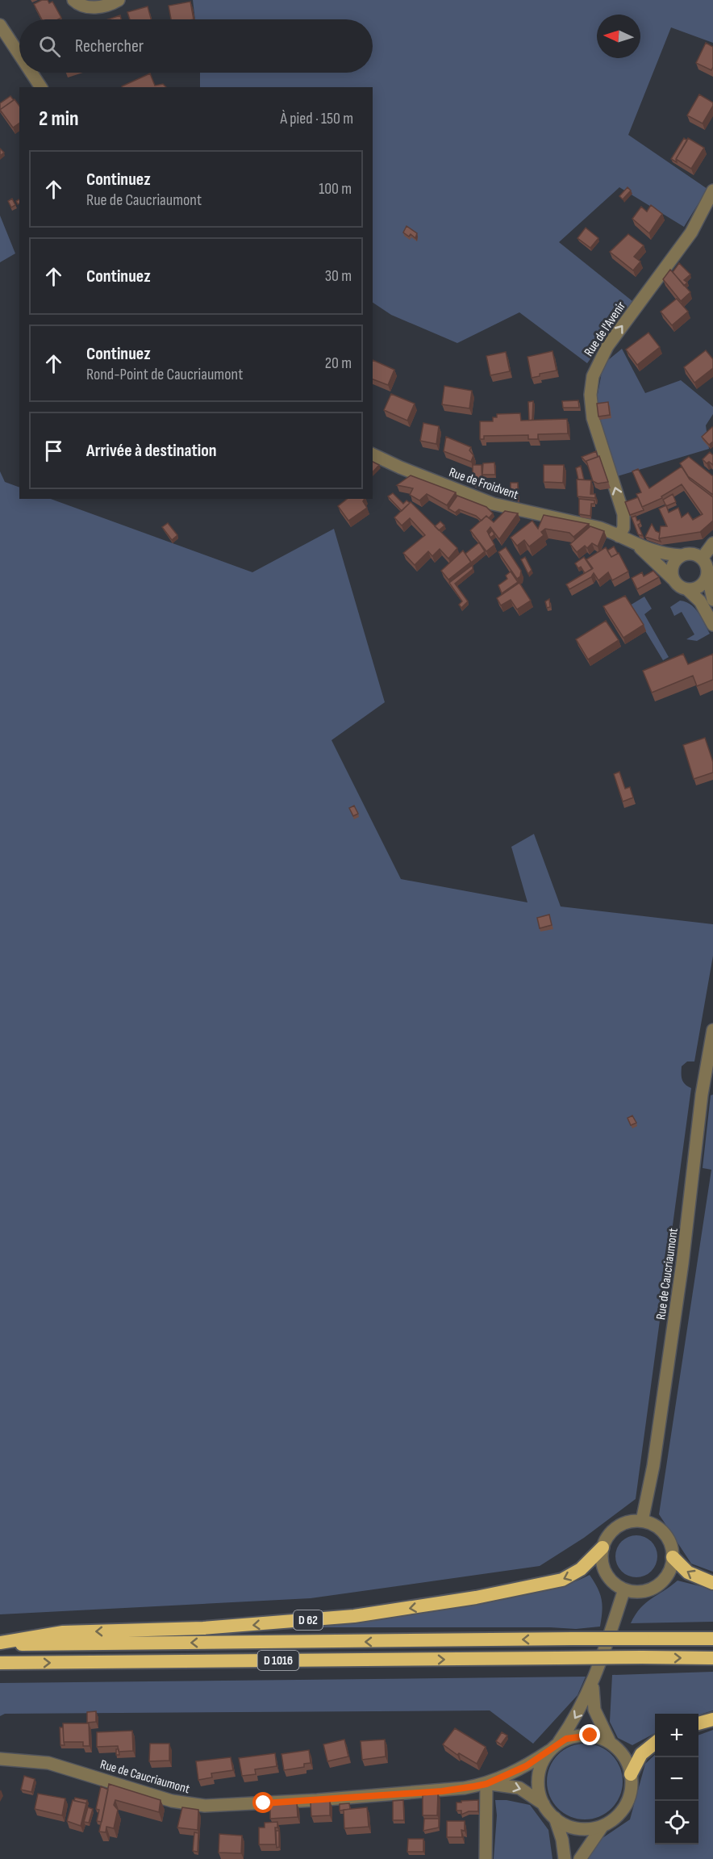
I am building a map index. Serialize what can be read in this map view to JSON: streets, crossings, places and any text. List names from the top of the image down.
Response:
{
  "streets": {
    "highway": ["D 62", "D 1016"],
    "street": ["Rue de l'Avenir", "Rue de Froidvent", "Rue de Caucriaumont"]
  },
  "crossings": [
    ["Rue de l'Avenir", "Rue de Froidvent"],
    ["Rue de Caucriaumont", "D 62"],
    ["D 62", "D 1016"]
  ],
  "one_way": ["Rue de l'Avenir"],
  "north": "left",
  "page": {
    "search": "Rechercher",
    "heading": ["2 min", "À pied · 150 m"],
    "list": [
      ["Continuez", "Rue de Caucriaumont", "100 m"],
      ["Continuez", "30 m"],
      ["Continuez", "Rond-Point de Caucriaumont", "20 m"],
      "Arrivée à destination"
    ],
    "map_buttons": ["+", "−"]
  }
}
